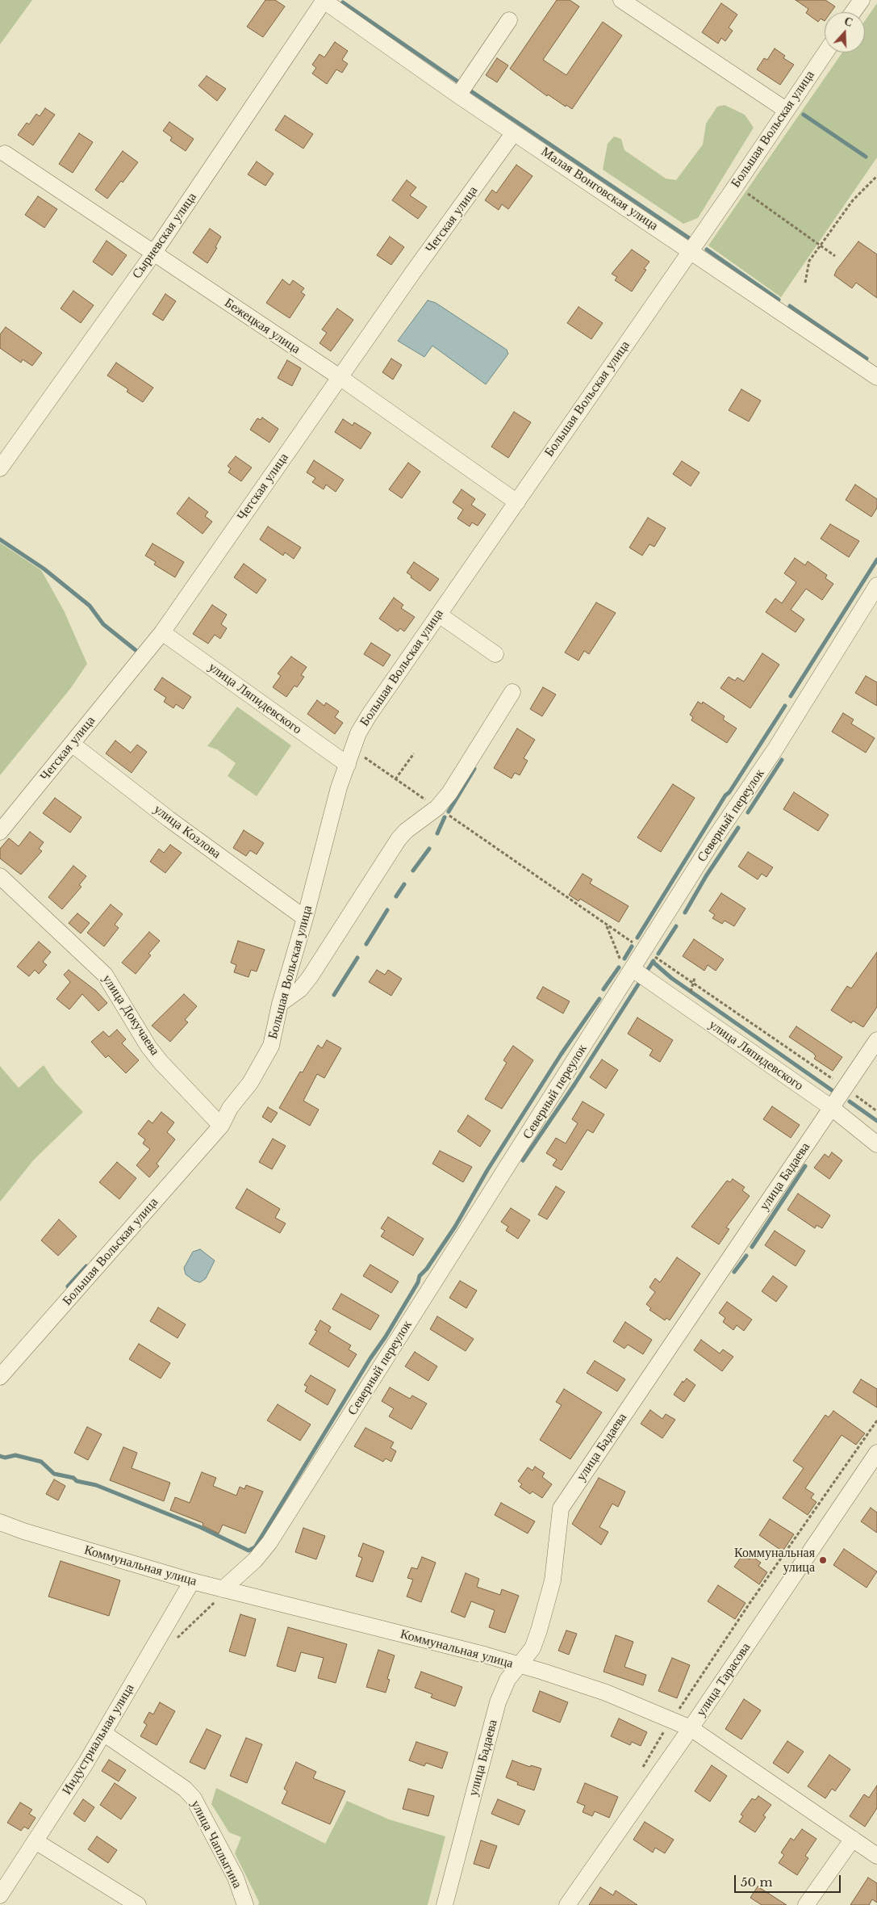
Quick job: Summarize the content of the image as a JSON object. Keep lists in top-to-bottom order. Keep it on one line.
{"streets":{"street":["Большая Вольская улица","Малая Вонговская улица","Чегская улица","Сырневская улица","Бежецкая улица","улица Ляпидевского","Северный переулок","улица Козлова","улица Докучаева","улица Бадаева","Коммунальная улица","улица Тарасова","Индустриальная улица","улица Чаплыгина"]},"crossings":[["Большая Вольская улица","Малая Вонговская улица"],["Большая Вольская улица","Бежецкая улица"],["Большая Вольская улица","улица Ляпидевского"],["Большая Вольская улица","улица Козлова"],["Большая Вольская улица","улица Докучаева"],["Малая Вонговская улица","Чегская улица"],["Малая Вонговская улица","Сырневская улица"],["Чегская улица","Бежецкая улица"],["Чегская улица","улица Ляпидевского"],["Чегская улица","улица Козлова"],["Сырневская улица","Бежецкая улица"],["улица Ляпидевского","Северный переулок"],["улица Ляпидевского","улица Бадаева"],["Северный переулок","Коммунальная улица"],["улица Бадаева","Коммунальная улица"],["Коммунальная улица","улица Тарасова"],["Коммунальная улица","Индустриальная улица"],["Индустриальная улица","улица Чаплыгина"]],"places":["Коммунальная улица"],"scale_bar":"50 m","north":"top"}
